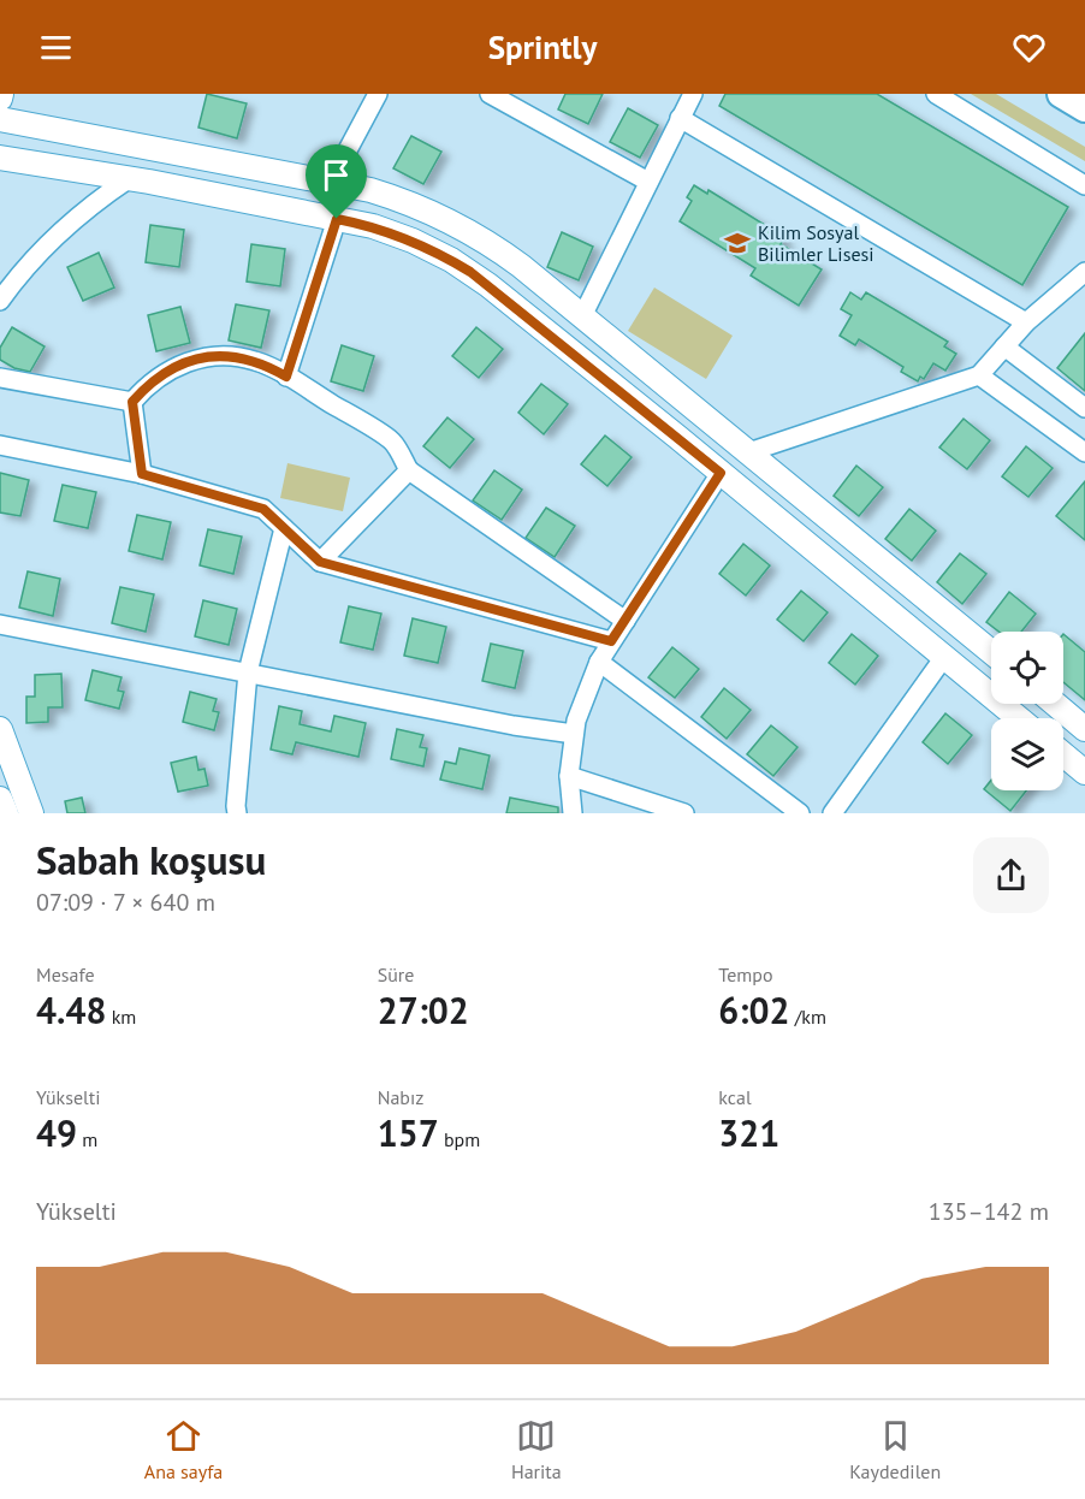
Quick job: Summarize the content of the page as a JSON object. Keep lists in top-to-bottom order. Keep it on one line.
{"places":{"school or university":["Kilim Sosyal Bilimler Lisesi"]},"page":{"header":"Sprintly","heading":["Sabah koşusu","07:09 · 7 × 640 m"],"stats":[["Mesafe","4.48 km"],["Süre","27:02"],["Tempo","6:02 /km"],["Yükselti","49 m"],["Nabız","157 bpm"],["kcal","321"]],"chart":["Yükselti","135–142 m"],"tabs":["Ana sayfa","Harita","Kaydedilen"]}}
